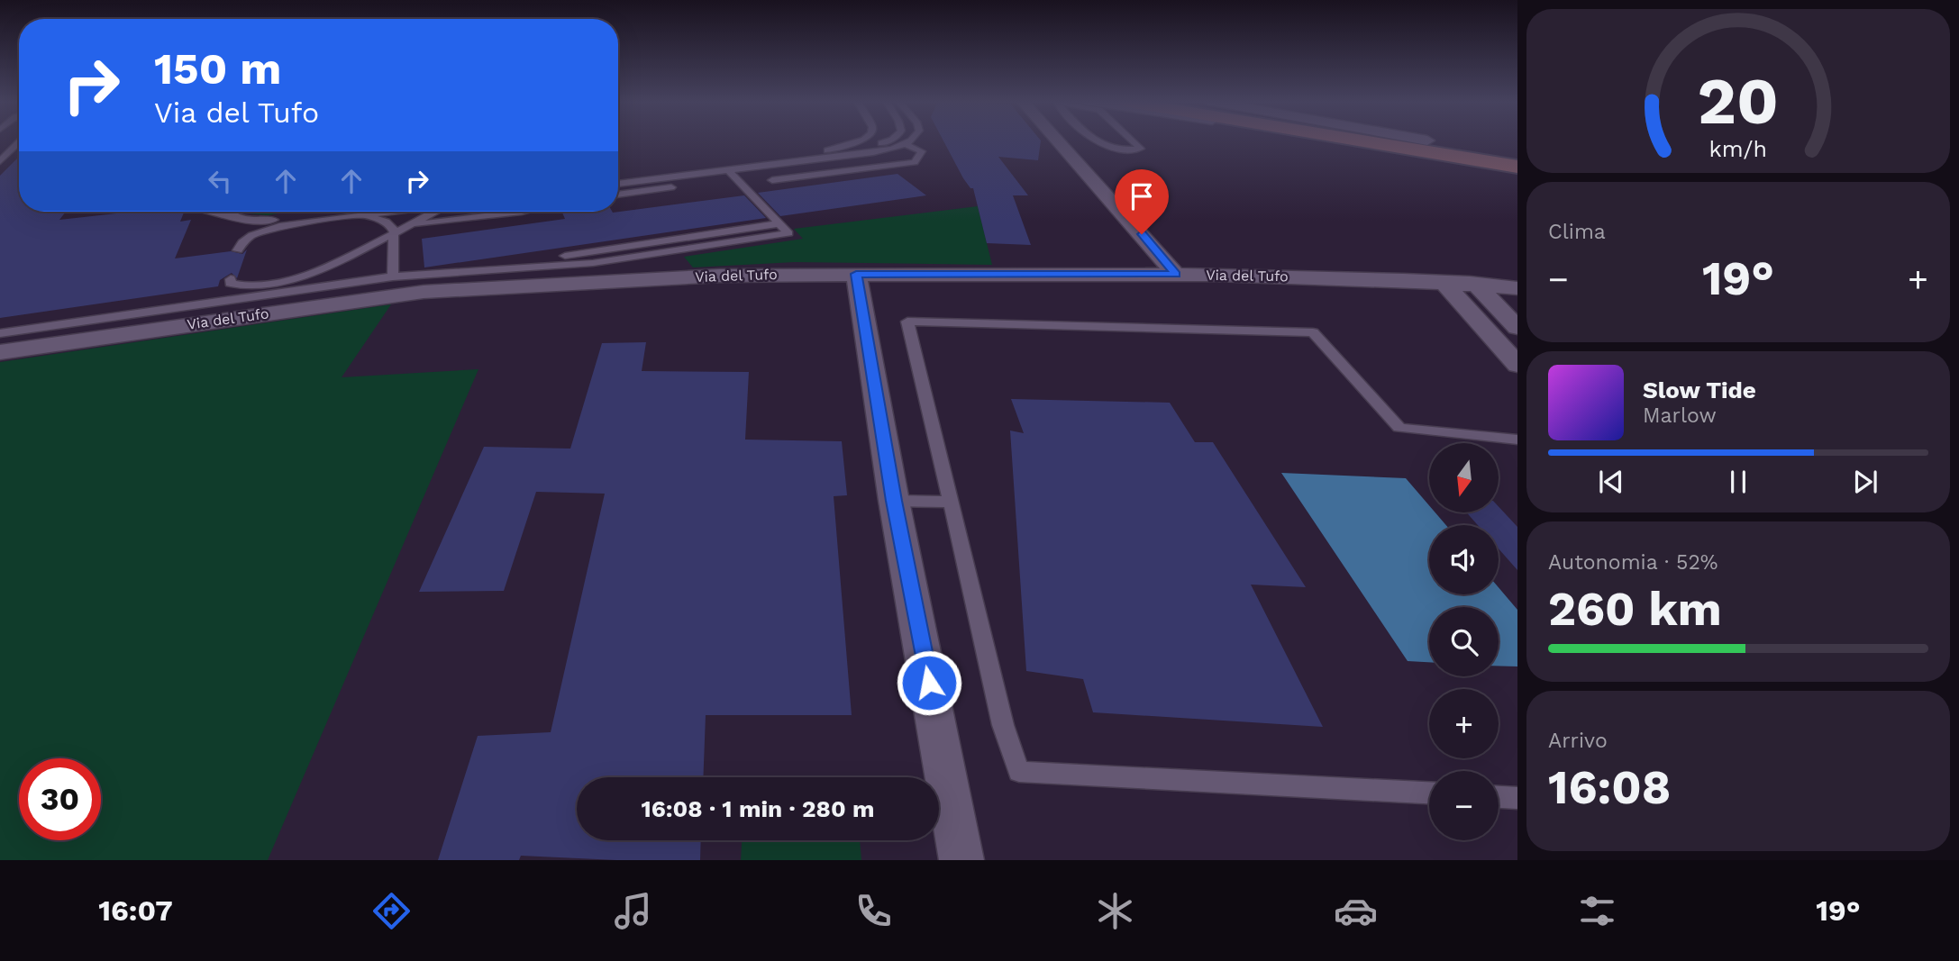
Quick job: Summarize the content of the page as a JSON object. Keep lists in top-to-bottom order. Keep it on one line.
{"streets":{"street":["Via del Tufo"]},"north":"bottom","page":{"turn":["150 m","Via del Tufo"],"tile":["Clima",["Autonomia · 52%","260 km"],["Arrivo","16:08"]],"heat":["−","19°","+"],"song":["Slow Tide","Marlow"],"map_buttons":["+","−"],"limit":"30","trip":"16:08 · 1 min · 280 m","tabs":["16:07","19°"],"gauge":["20","km/h"]}}
